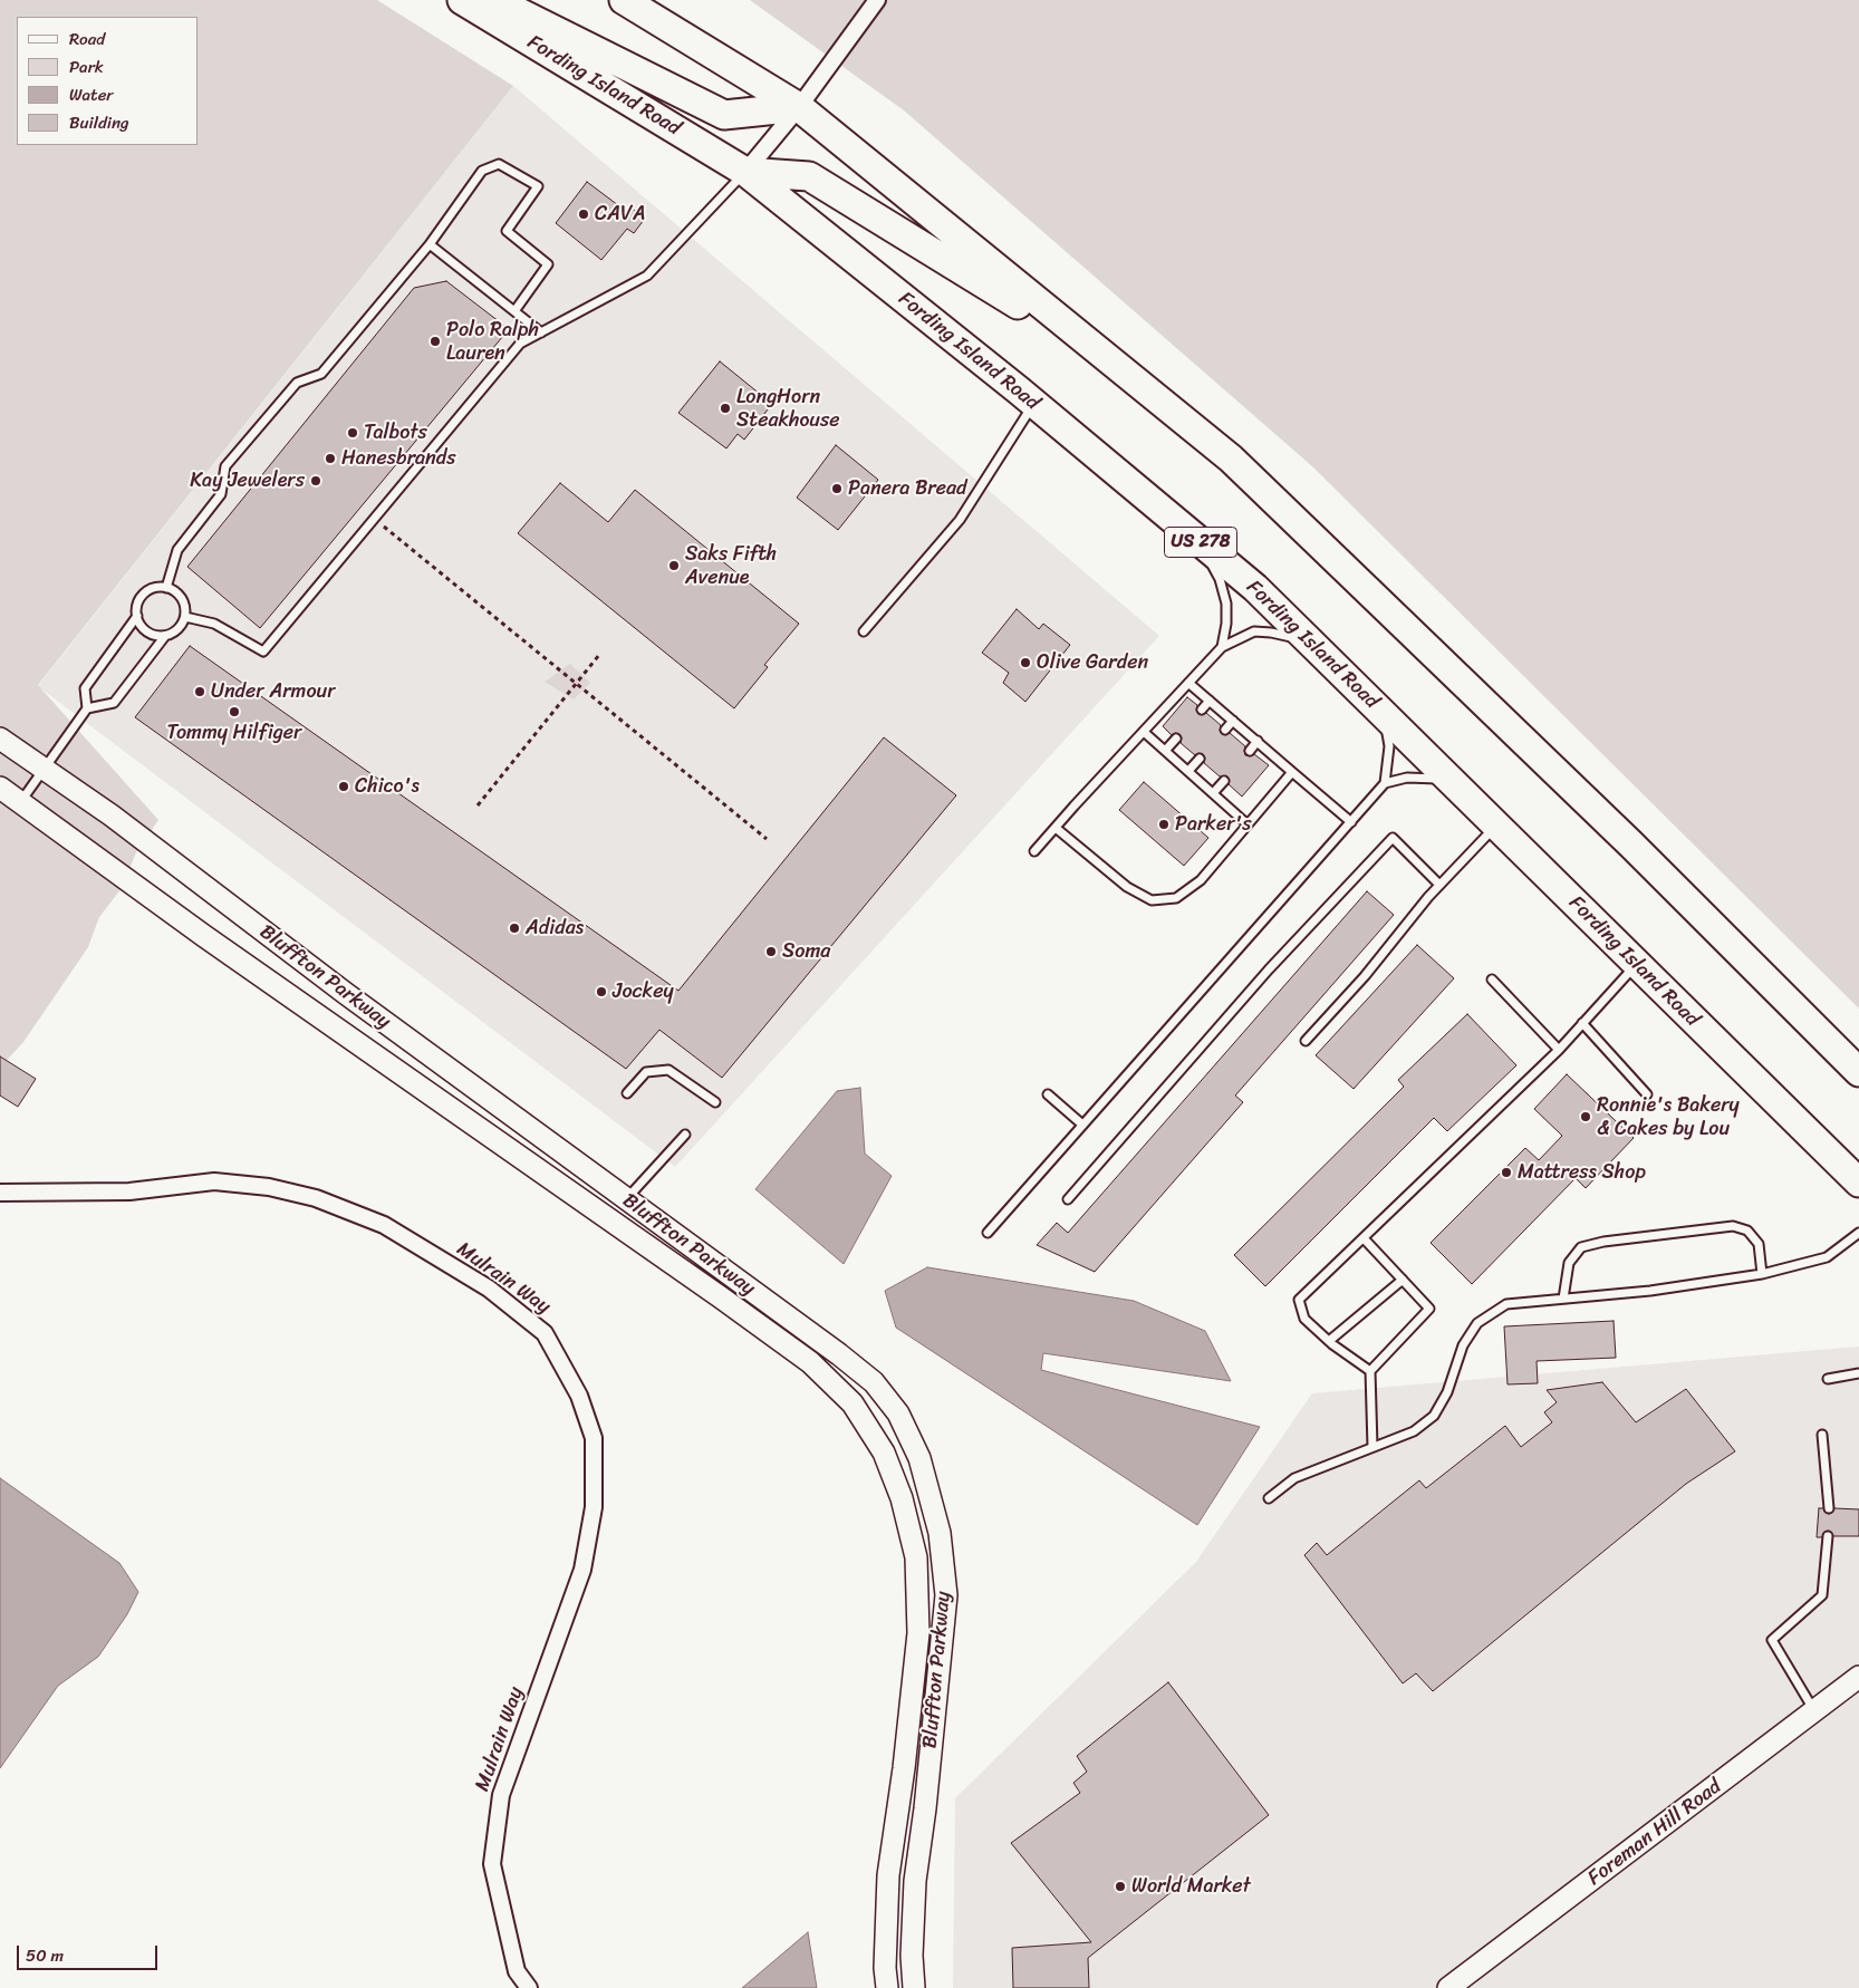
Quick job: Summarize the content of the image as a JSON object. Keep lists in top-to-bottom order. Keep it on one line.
{"streets":{"highway":["Fording Island Road","US 278"],"main road":["Bluffton Parkway","Foreman Hill Road"],"street":["Mulrain Way"]},"places":["CAVA","Polo Ralph Lauren","LongHorn Steakhouse","Talbots","Hanesbrands","Kay Jewelers","Panera Bread","Saks Fifth Avenue","Olive Garden","Under Armour","Tommy Hilfiger","Chico's","Parker's","Adidas","Soma","Jockey","Ronnie's Bakery & Cakes by Lou","Mattress Shop","World Market"],"legend":["Road","Park","Water","Building"],"scale_bar":"50 m"}
